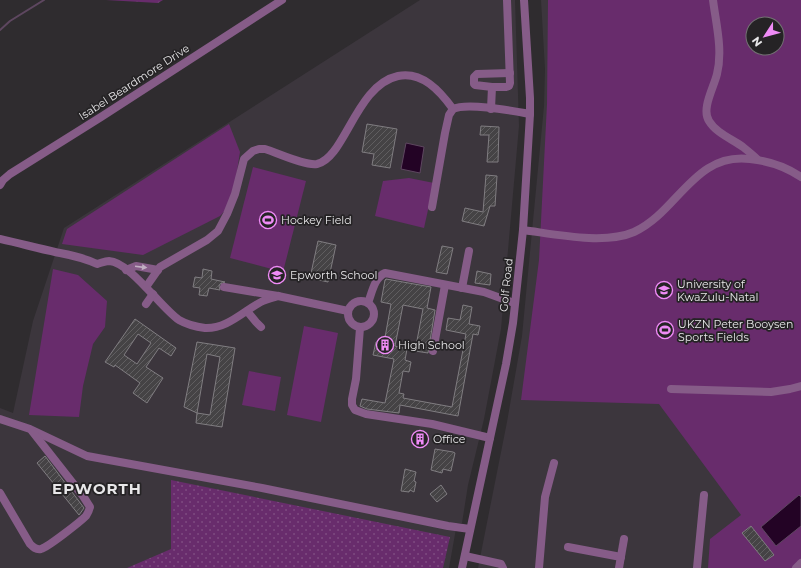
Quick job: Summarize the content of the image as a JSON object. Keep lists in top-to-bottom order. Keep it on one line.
{"streets":{"street":["Isabel Beardmore Drive","Golf Road"]},"districts":["EPWORTH"],"places":{"sports":["Hockey Field","UKZN Peter Booysen Sports Fields"],"school or university":["Epworth School","University of KwaZulu-Natal"],"building":["High School","Office"]},"north":"bottom left"}
